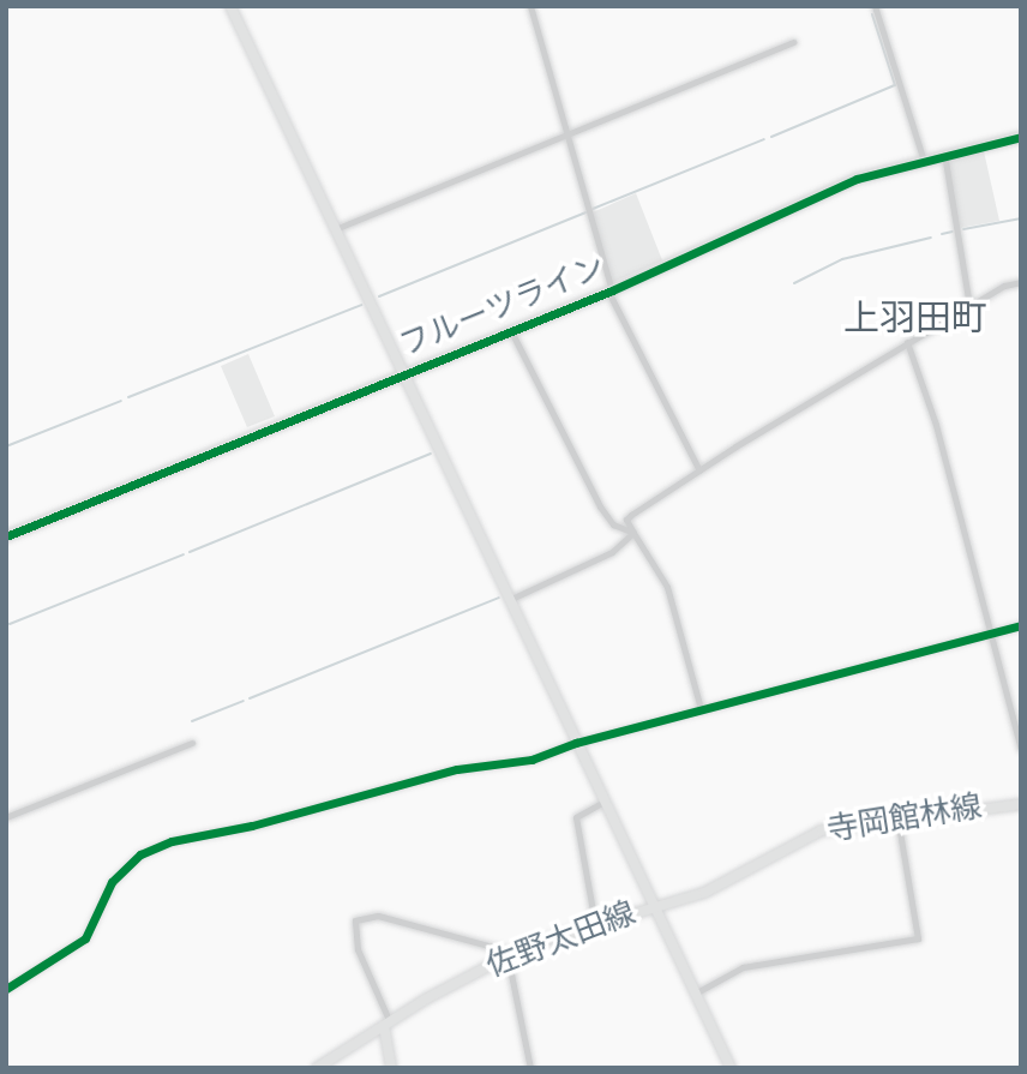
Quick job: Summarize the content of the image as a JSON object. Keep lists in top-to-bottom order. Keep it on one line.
{"streets":{"street":["フルーツライン","寺岡館林線","佐野太田線"]},"crossings":[["寺岡館林線","佐野太田線"]],"districts":["上羽田町"]}
